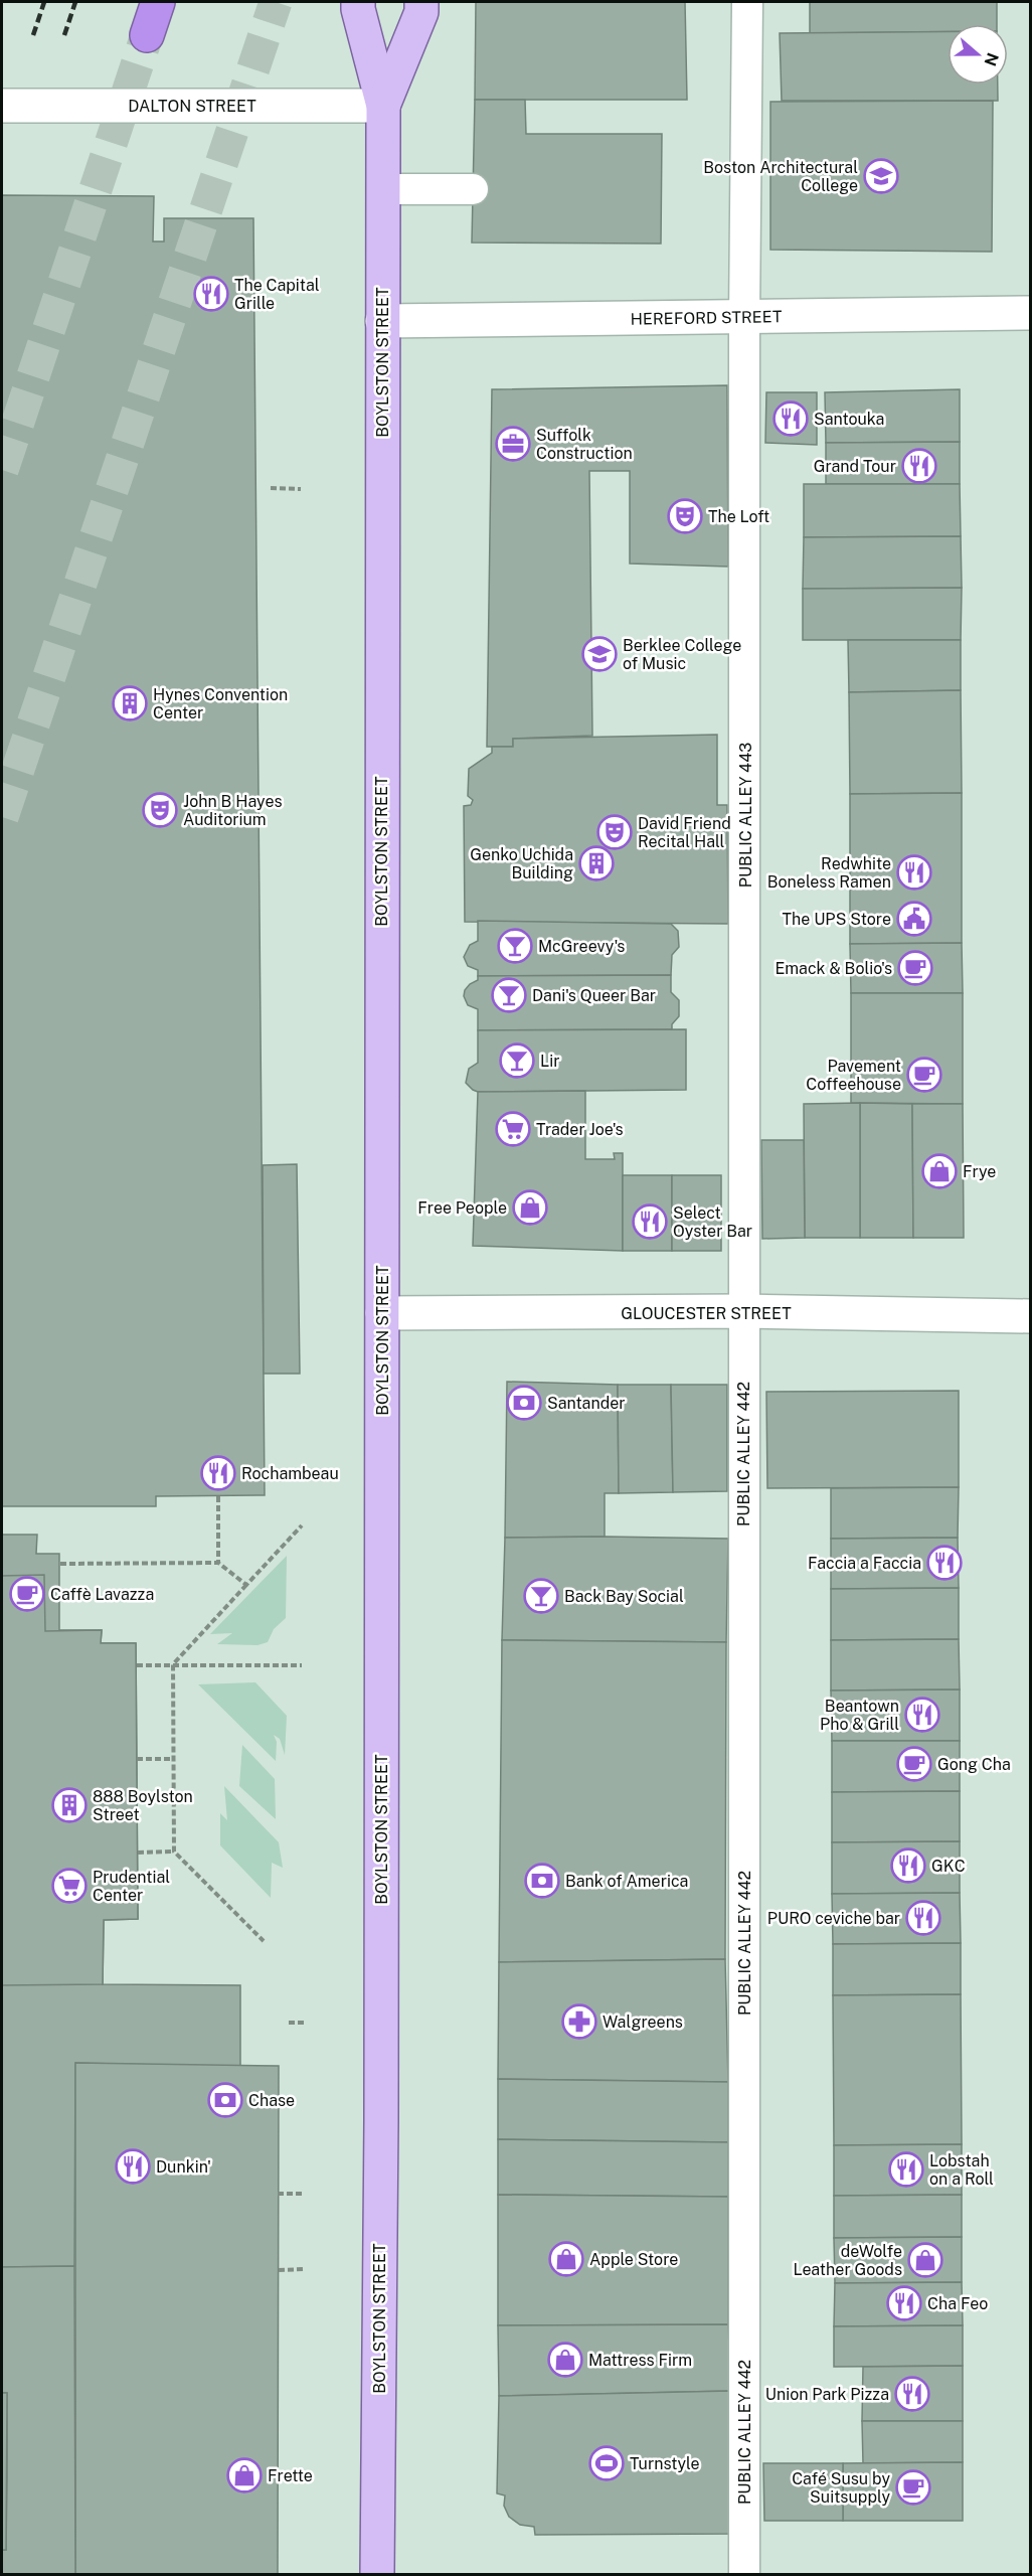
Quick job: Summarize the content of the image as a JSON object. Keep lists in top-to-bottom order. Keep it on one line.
{"streets":{"main road":["DALTON STREET","HEREFORD STREET","BOYLSTON STREET","GLOUCESTER STREET"],"lane":["PUBLIC ALLEY 443","PUBLIC ALLEY 442"]},"crossings":[["DALTON STREET","BOYLSTON STREET"],["HEREFORD STREET","BOYLSTON STREET"],["HEREFORD STREET","PUBLIC ALLEY 443"],["BOYLSTON STREET","GLOUCESTER STREET"],["PUBLIC ALLEY 443","GLOUCESTER STREET"],["PUBLIC ALLEY 443","PUBLIC ALLEY 442"],["GLOUCESTER STREET","PUBLIC ALLEY 442"]],"places":{"school or university":["Boston Architectural College","Berklee College of Music"],"restaurant":["The Capital Grille","Santouka","Grand Tour","Redwhite Boneless Ramen","Select Oyster Bar","Rochambeau","Faccia a Faccia","Beantown Pho & Grill","GKC","PURO ceviche bar","Dunkin'","Lobstah on a Roll","Cha Feo","Union Park Pizza"],"office":["Suffolk Construction"],"theatre":["The Loft","John B Hayes Auditorium","David Friend Recital Hall"],"building":["Hynes Convention Center","Genko Uchida Building","888 Boylston Street"],"public building":["The UPS Store"],"bar":["McGreevy's","Dani's Queer Bar","Lir","Back Bay Social"],"cafe":["Emack & Bolio's","Pavement Coffeehouse","Caffè Lavazza","Gong Cha","Café Susu by Suitsupply"],"supermarket":["Trader Joe's","Prudential Center"],"shop":["Frye","Free People","Apple Store","deWolfe Leather Goods","Mattress Firm","Frette"],"bank":["Santander","Bank of America","Chase"],"pharmacy":["Walgreens"],"sports":["Turnstyle"]},"north":"right"}
